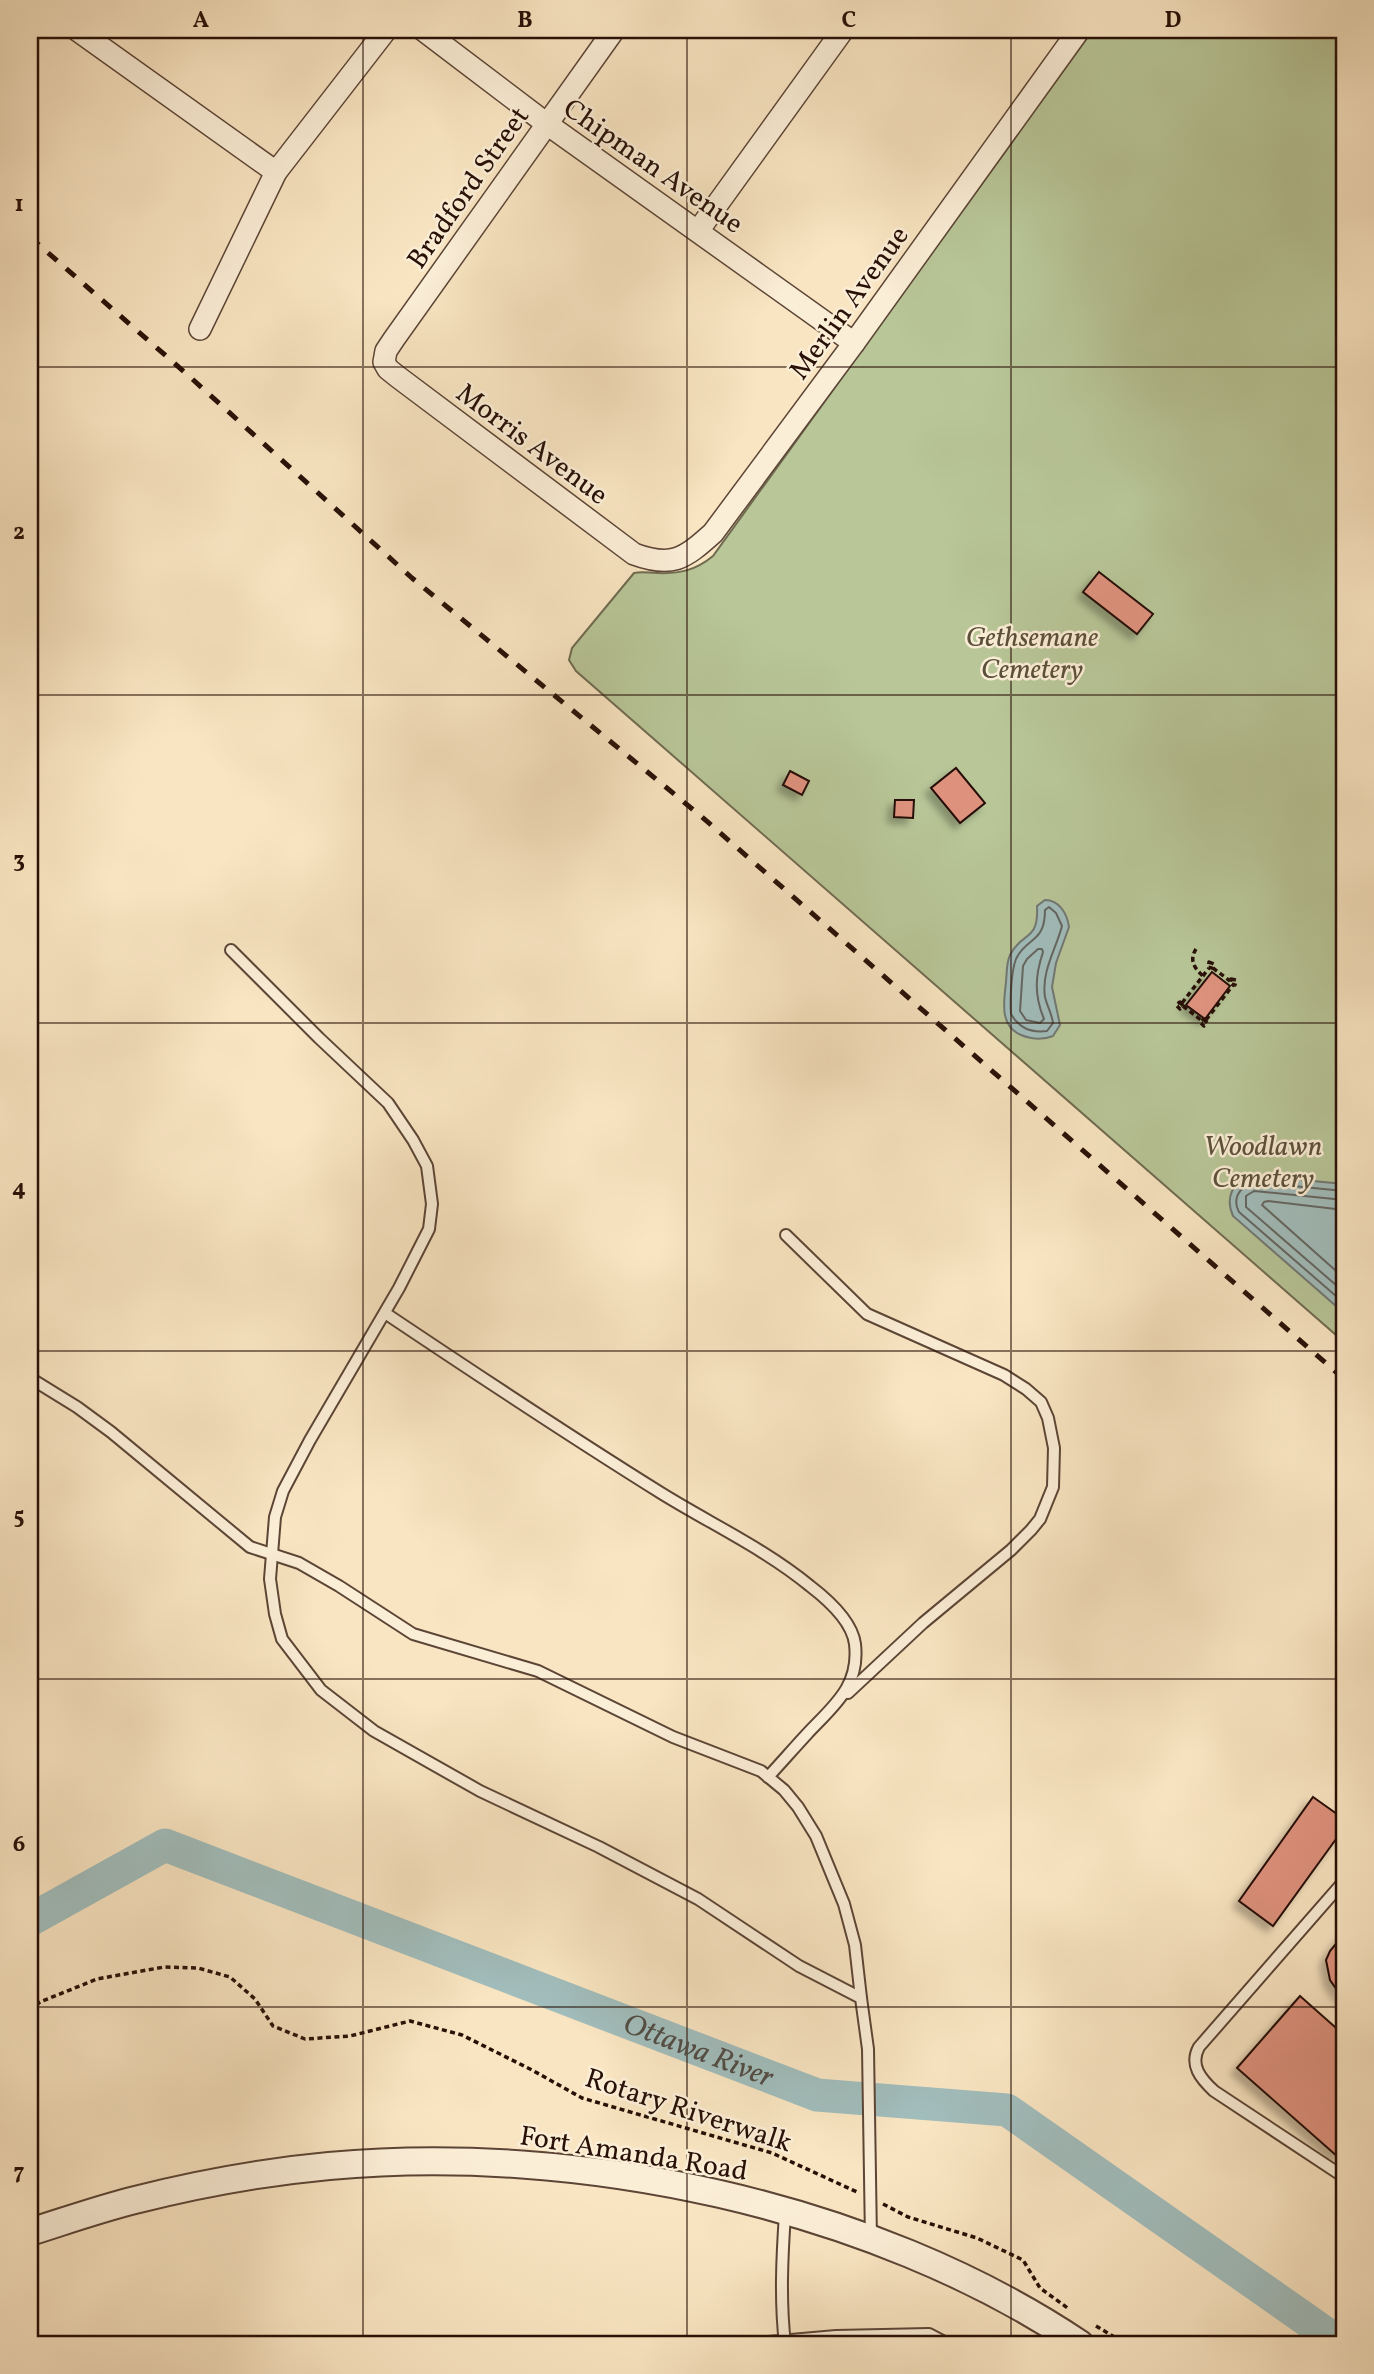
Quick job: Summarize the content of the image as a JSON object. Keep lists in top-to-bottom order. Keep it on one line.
{"streets":{"street":["Chipman Avenue","Bradford Street","Merlin Avenue","Morris Avenue","Fort Amanda Road"],"path":["Rotary Riverwalk"]},"crossings":[["Chipman Avenue","Bradford Street"],["Chipman Avenue","Merlin Avenue"],["Bradford Street","Morris Avenue"],["Merlin Avenue","Morris Avenue"]],"water":["Ottawa River"],"parks":["Gethsemane Cemetery","Woodlawn Cemetery"],"grid":{"columns":["A","B","C","D"],"rows":["1","2","3","4","5","6","7"]}}
